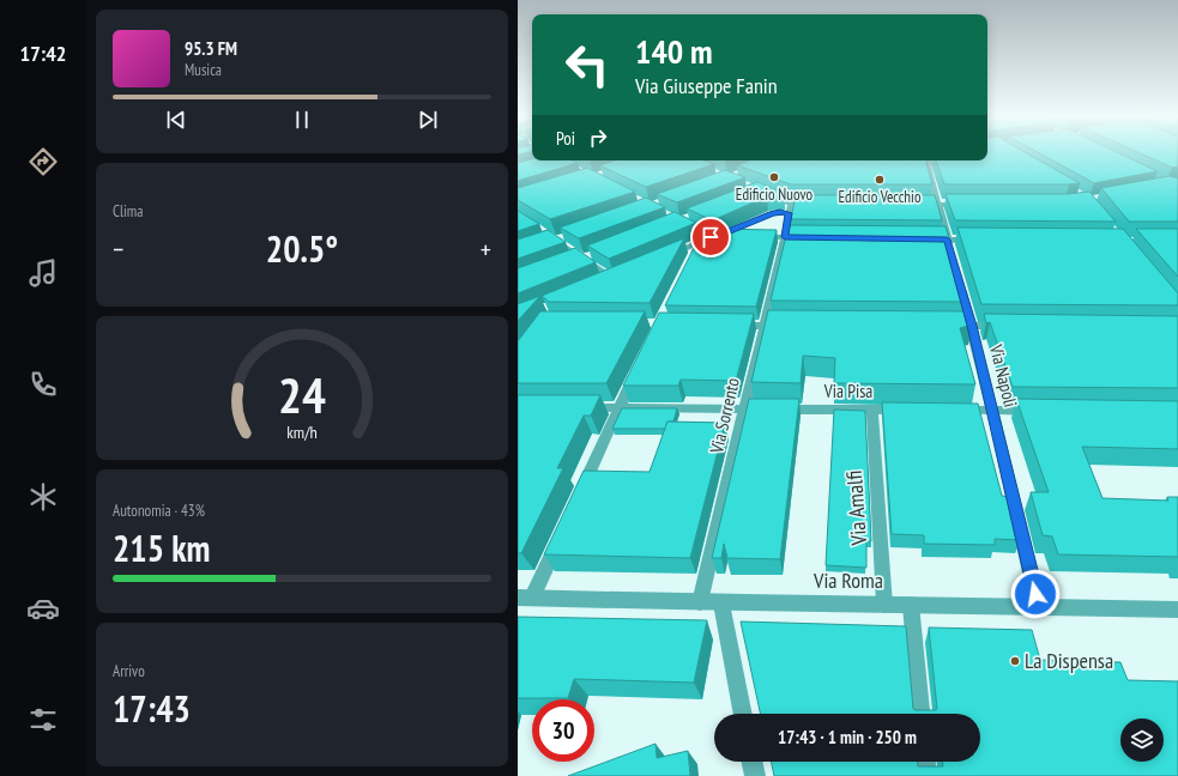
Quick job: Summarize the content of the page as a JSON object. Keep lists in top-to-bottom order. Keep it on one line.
{"streets":{"street":["Via Napoli","Via Pisa","Via Sorrento","Via Amalfi","Via Roma"]},"crossings":[["Via Napoli","Via Roma"],["Via Pisa","Via Sorrento"],["Via Pisa","Via Amalfi"],["Via Sorrento","Via Roma"],["Via Amalfi","Via Roma"]],"places":["Edificio Nuovo","Edificio Vecchio","La Dispensa"],"page":{"tabs":"17:42","turn":["140 m","Via Giuseppe Fanin"],"song":["95.3 FM","Musica"],"then":"Poi","tile":["Clima",["Autonomia · 43%","215 km"],["Arrivo","17:43"]],"heat":["−","20.5°","+"],"limit":"30","trip":"17:43 · 1 min · 250 m","gauge":["24","km/h"]}}
